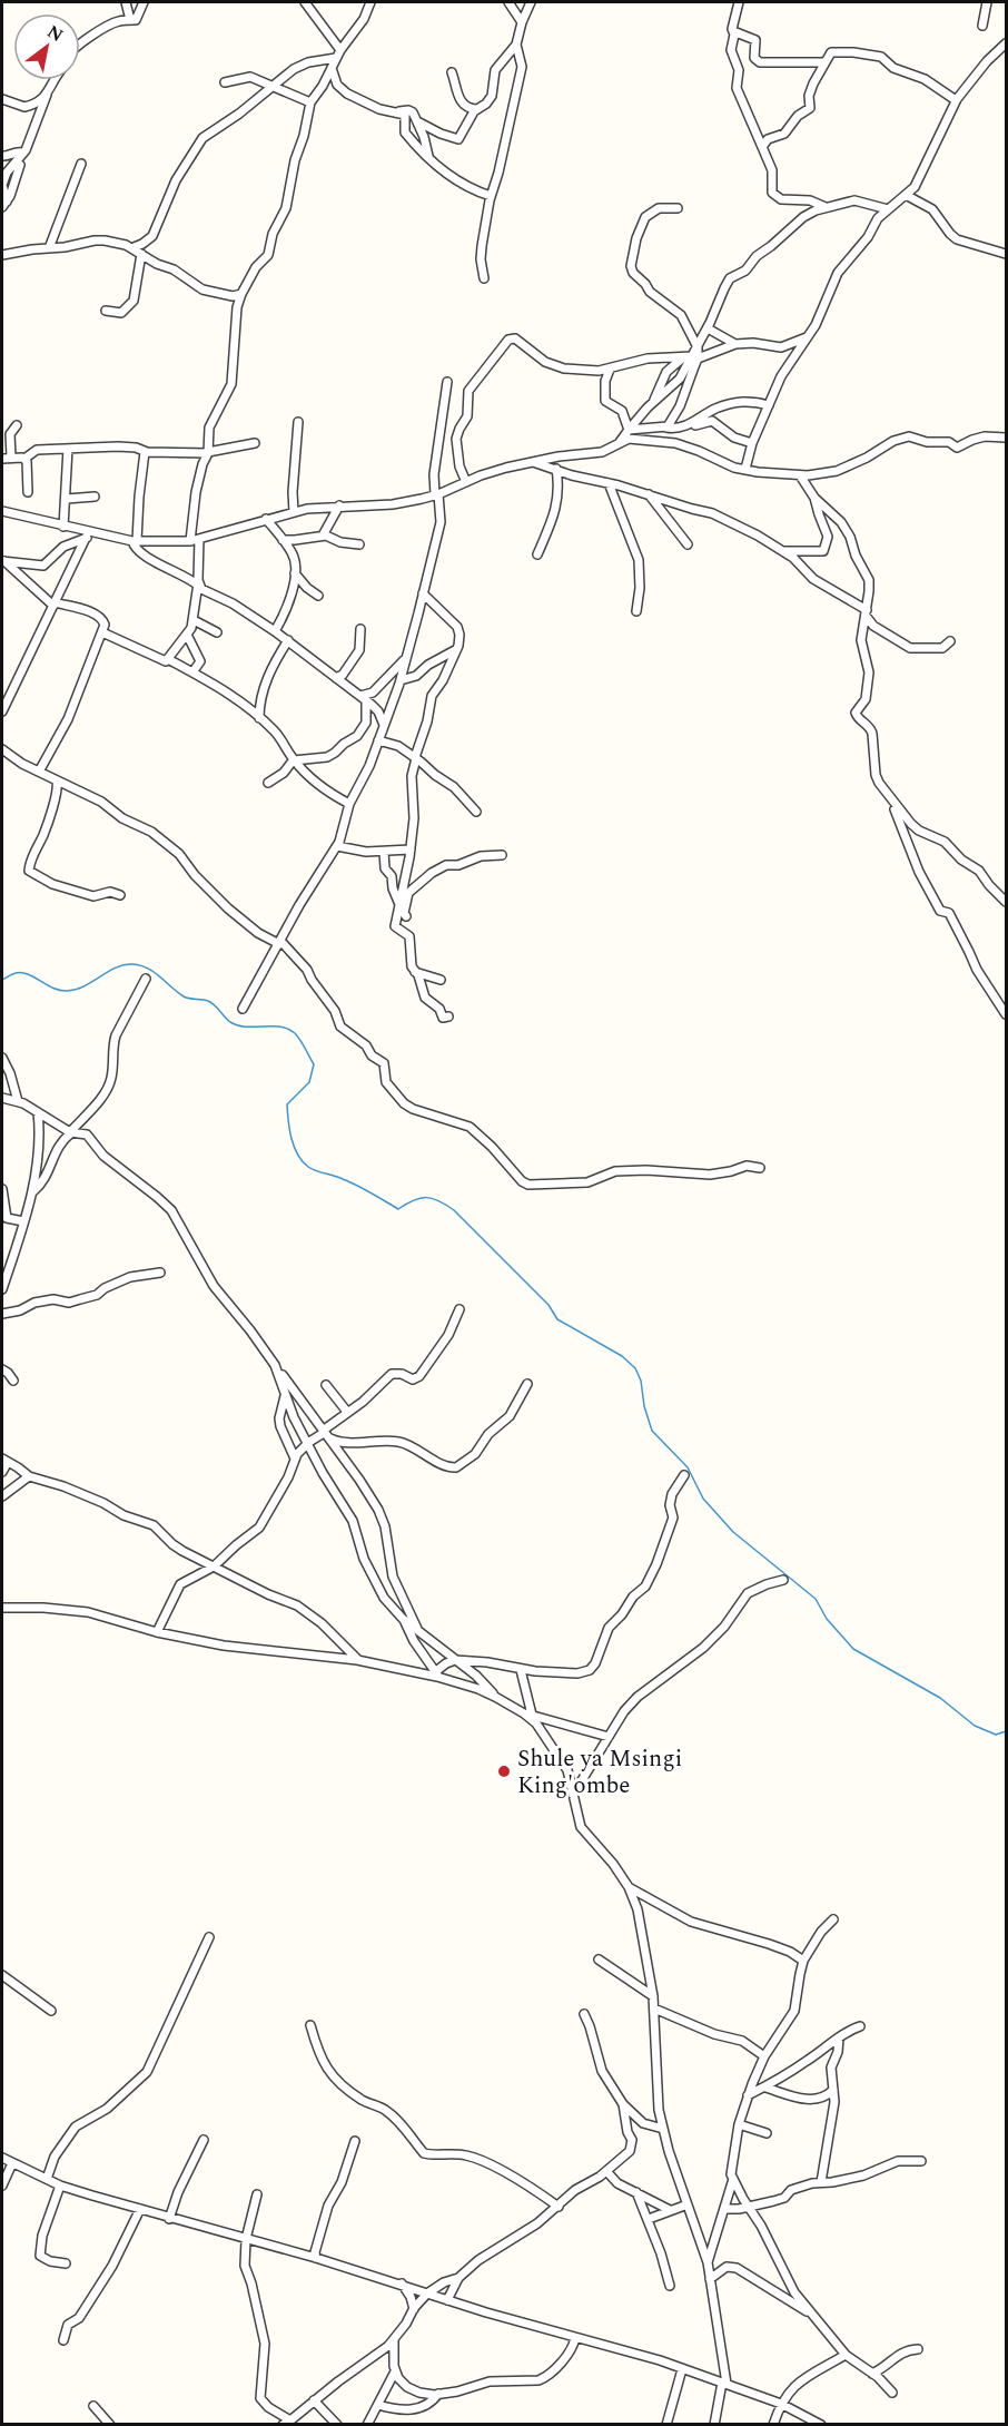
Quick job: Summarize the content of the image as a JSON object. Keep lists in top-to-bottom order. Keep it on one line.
{"places":["Shule ya Msingi King'ombe"],"north":"top right"}
